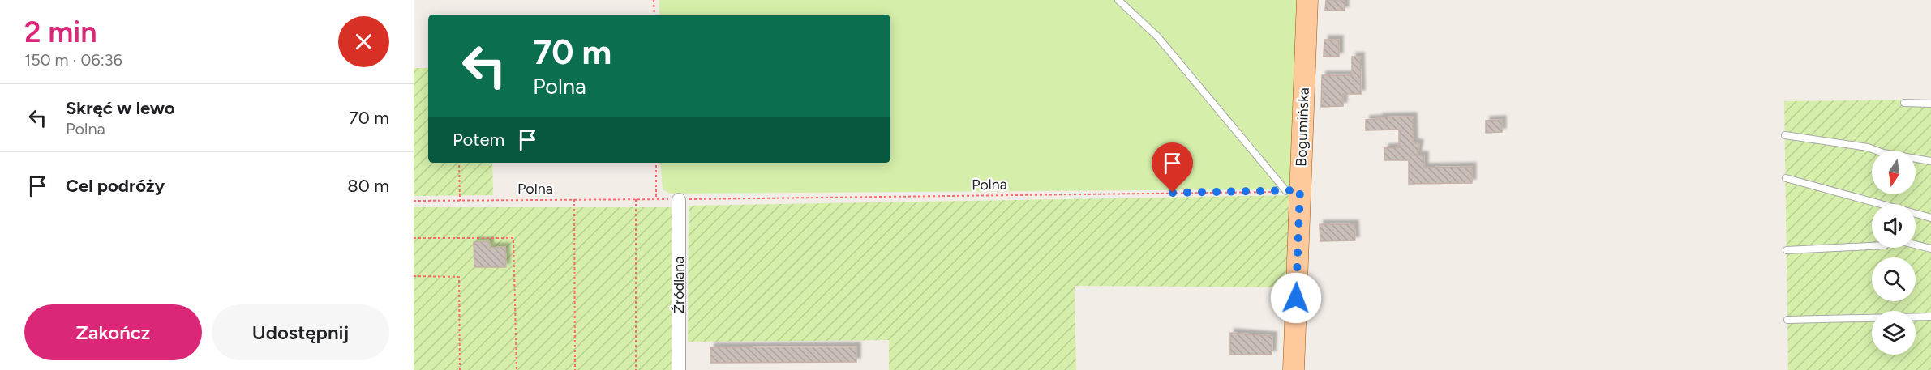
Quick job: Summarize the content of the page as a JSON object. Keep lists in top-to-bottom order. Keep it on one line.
{"streets":{"main road":["Bogumińska"],"street":["Źródlana"],"path":["Polna"]},"crossings":[["Polna","Źródlana"]],"north":"bottom","page":{"heading":["2 min","150 m · 06:36"],"turn":["70 m","Polna"],"list":[{"name":"Skręć w lewo","note":"Polna","value":"70 m"},{"name":"Cel podróży","value":"80 m"}],"then":"Potem","buttons":["Zakończ","Udostępnij"]}}
